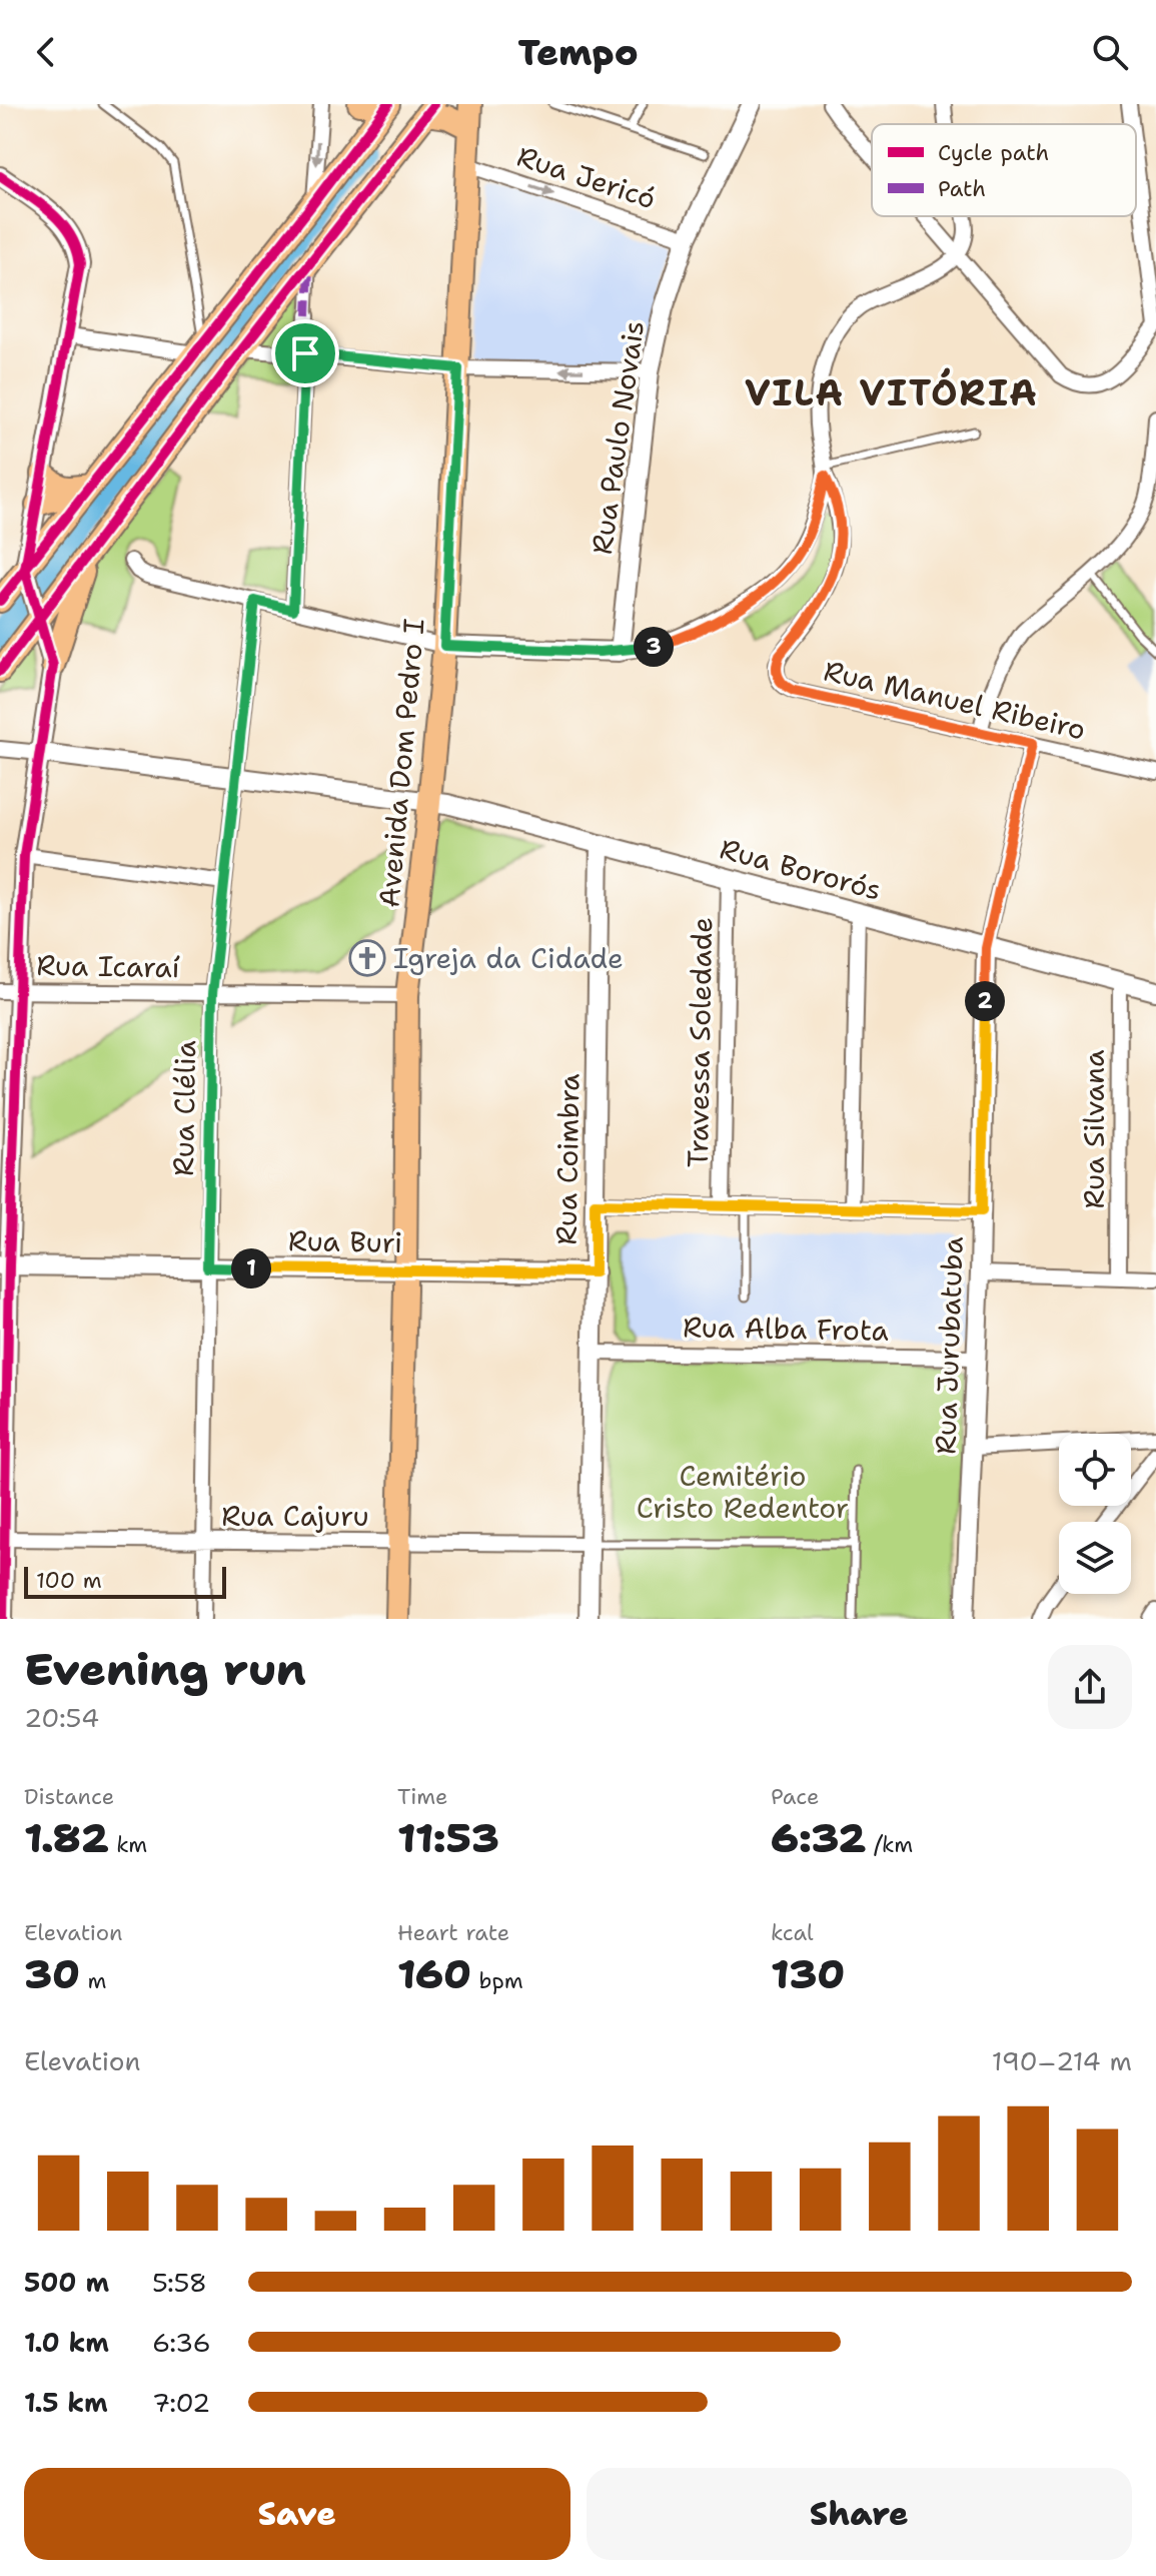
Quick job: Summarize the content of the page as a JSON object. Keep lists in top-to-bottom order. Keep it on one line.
{"streets":{"main road":["Avenida Dom Pedro I"],"street":["Rua Jericó","Rua Paulo Novais","Rua Manuel Ribeiro","Rua Bororós","Rua Icaraí","Travessa Soledade","Rua Clélia","Rua Silvana","Rua Coimbra","Rua Buri","Rua Alba Frota","Rua Jurubatuba","Rua Cajuru"]},"crossings":[["Rua Jericó","Rua Paulo Novais"],["Rua Jericó","Avenida Dom Pedro I"],["Rua Manuel Ribeiro","Rua Jurubatuba"],["Avenida Dom Pedro I","Rua Bororós"],["Avenida Dom Pedro I","Rua Icaraí"],["Avenida Dom Pedro I","Rua Buri"],["Avenida Dom Pedro I","Rua Cajuru"],["Rua Bororós","Travessa Soledade"],["Rua Bororós","Rua Clélia"],["Rua Bororós","Rua Silvana"],["Rua Bororós","Rua Coimbra"],["Rua Bororós","Rua Jurubatuba"],["Rua Icaraí","Rua Clélia"],["Rua Clélia","Rua Buri"],["Rua Clélia","Rua Cajuru"],["Rua Coimbra","Rua Buri"],["Rua Coimbra","Rua Alba Frota"],["Rua Coimbra","Rua Cajuru"],["Rua Alba Frota","Rua Jurubatuba"]],"one_way":["Rua Jericó"],"districts":["VILA VITÓRIA"],"parks":["Cemitério Cristo Redentor"],"places":{"church":["Igreja da Cidade"]},"legend":["Cycle path","Path"],"scale_bar":"100 m","page":{"header":"Tempo","pins":["3","2","1"],"scale":"100 m","heading":["Evening run","20:54"],"stats":[["Distance","1.82 km"],["Time","11:53"],["Pace","6:32 /km"],["Elevation","30 m"],["Heart rate","160 bpm"],["kcal","130"]],"chart":["Elevation","190–214 m"],"list":[{"name":"500 m","note":"5:58"},{"name":"1.0 km","note":"6:36"},{"name":"1.5 km","note":"7:02"}],"buttons":["Save","Share"]}}
